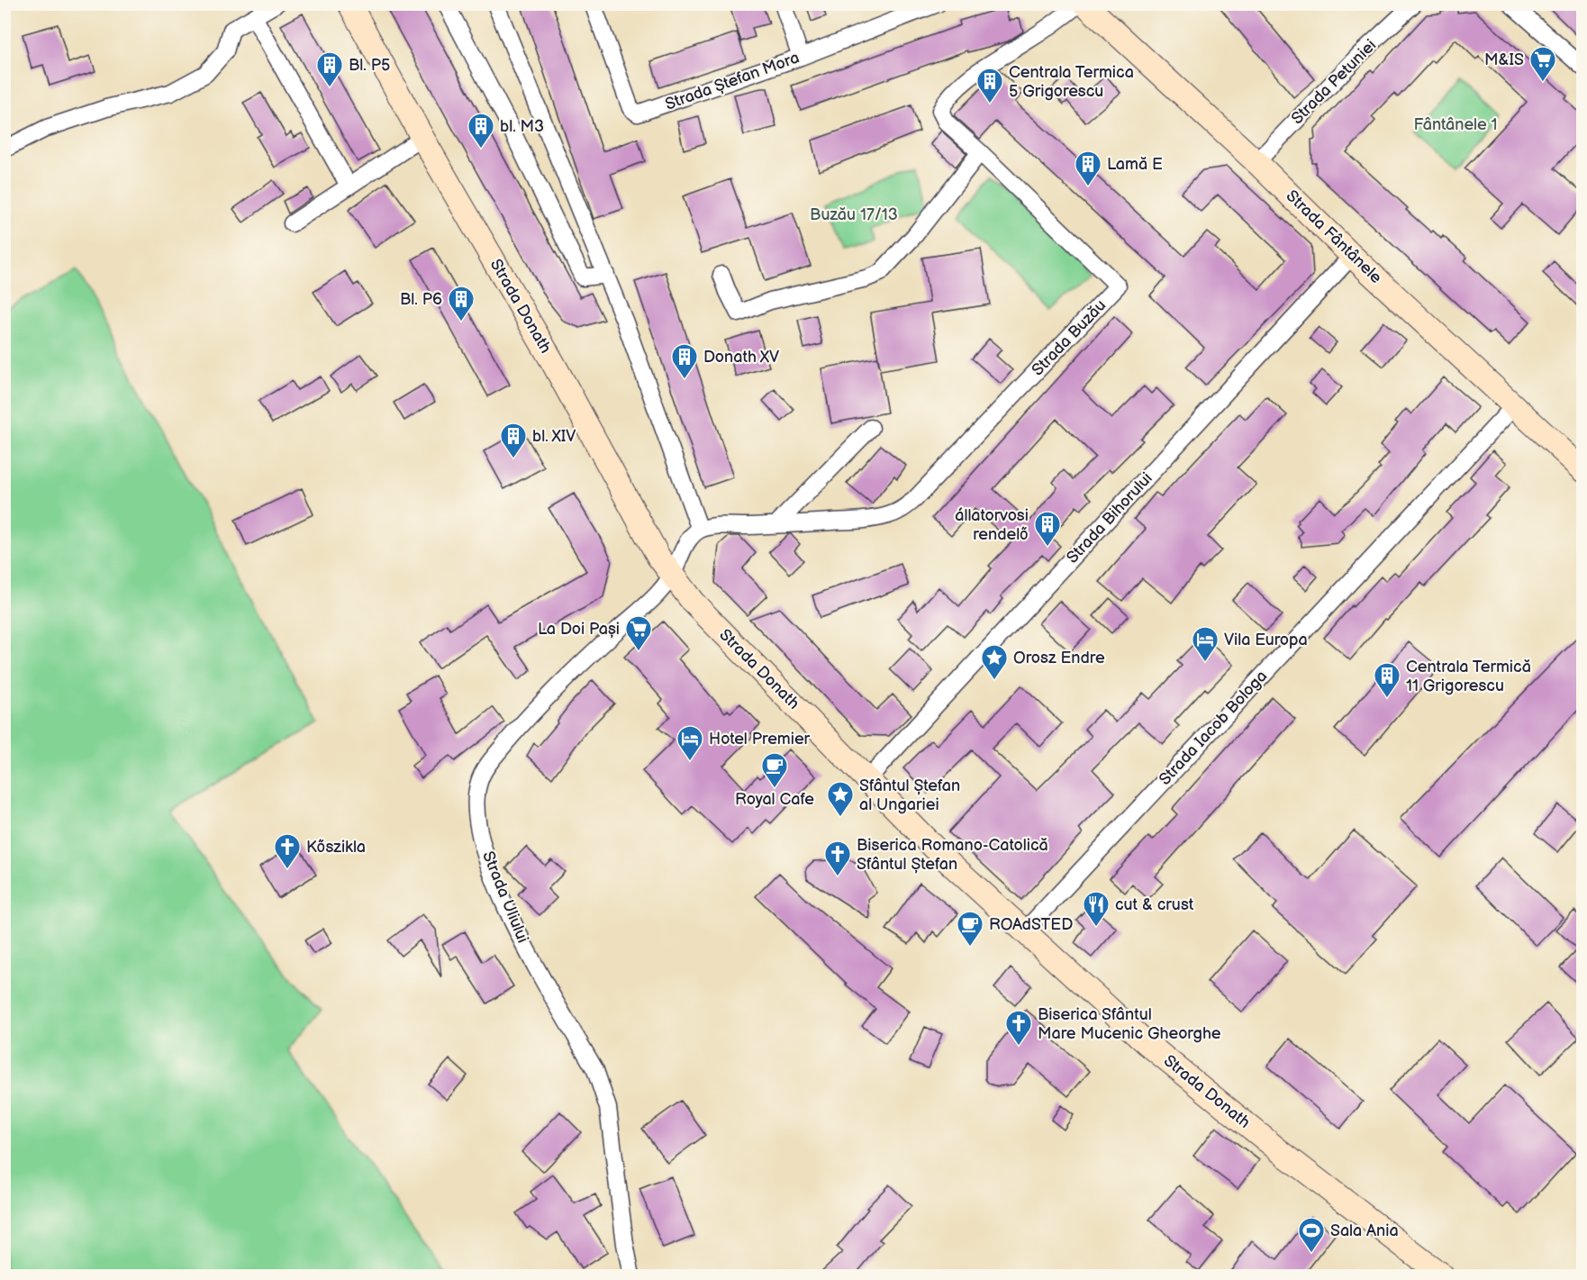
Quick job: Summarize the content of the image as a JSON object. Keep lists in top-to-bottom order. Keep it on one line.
{"streets":{"main road":["Strada Fântânele","Strada Donath"],"street":["Strada Ștefan Mora","Strada Petuniei","Strada Buzău","Strada Bihorului","Strada Iacob Bologa","Strada Uliului"]},"crossings":[["Strada Petuniei","Strada Fântânele"],["Strada Fântânele","Strada Bihorului"],["Strada Fântânele","Strada Iacob Bologa"],["Strada Donath","Strada Bihorului"],["Strada Donath","Strada Iacob Bologa"],["Strada Donath","Strada Uliului"]],"parks":["Fântânele 1","Buzău 17/13"],"places":{"supermarket":["M&IS","La Doi Pași"],"building":["Bl. P5","Centrala Termica 5 Grigorescu","bl. M3","Lamă E","Bl. P6","Donath XV","bl. XIV","állatorvosi rendelő","Centrala Termică 11 Grigorescu"],"hotel":["Vila Europa","Hotel Premier"],"place":["Orosz Endre","Sfântul Ștefan al Ungariei"],"cafe":["Royal Cafe","ROAdSTED"],"church":["Kőszikla","Biserica Romano-Catolică Sfântul Ștefan","Biserica Sfântul Mare Mucenic Gheorghe"],"restaurant":["cut & crust"],"sports":["Sala Ania"]}}
